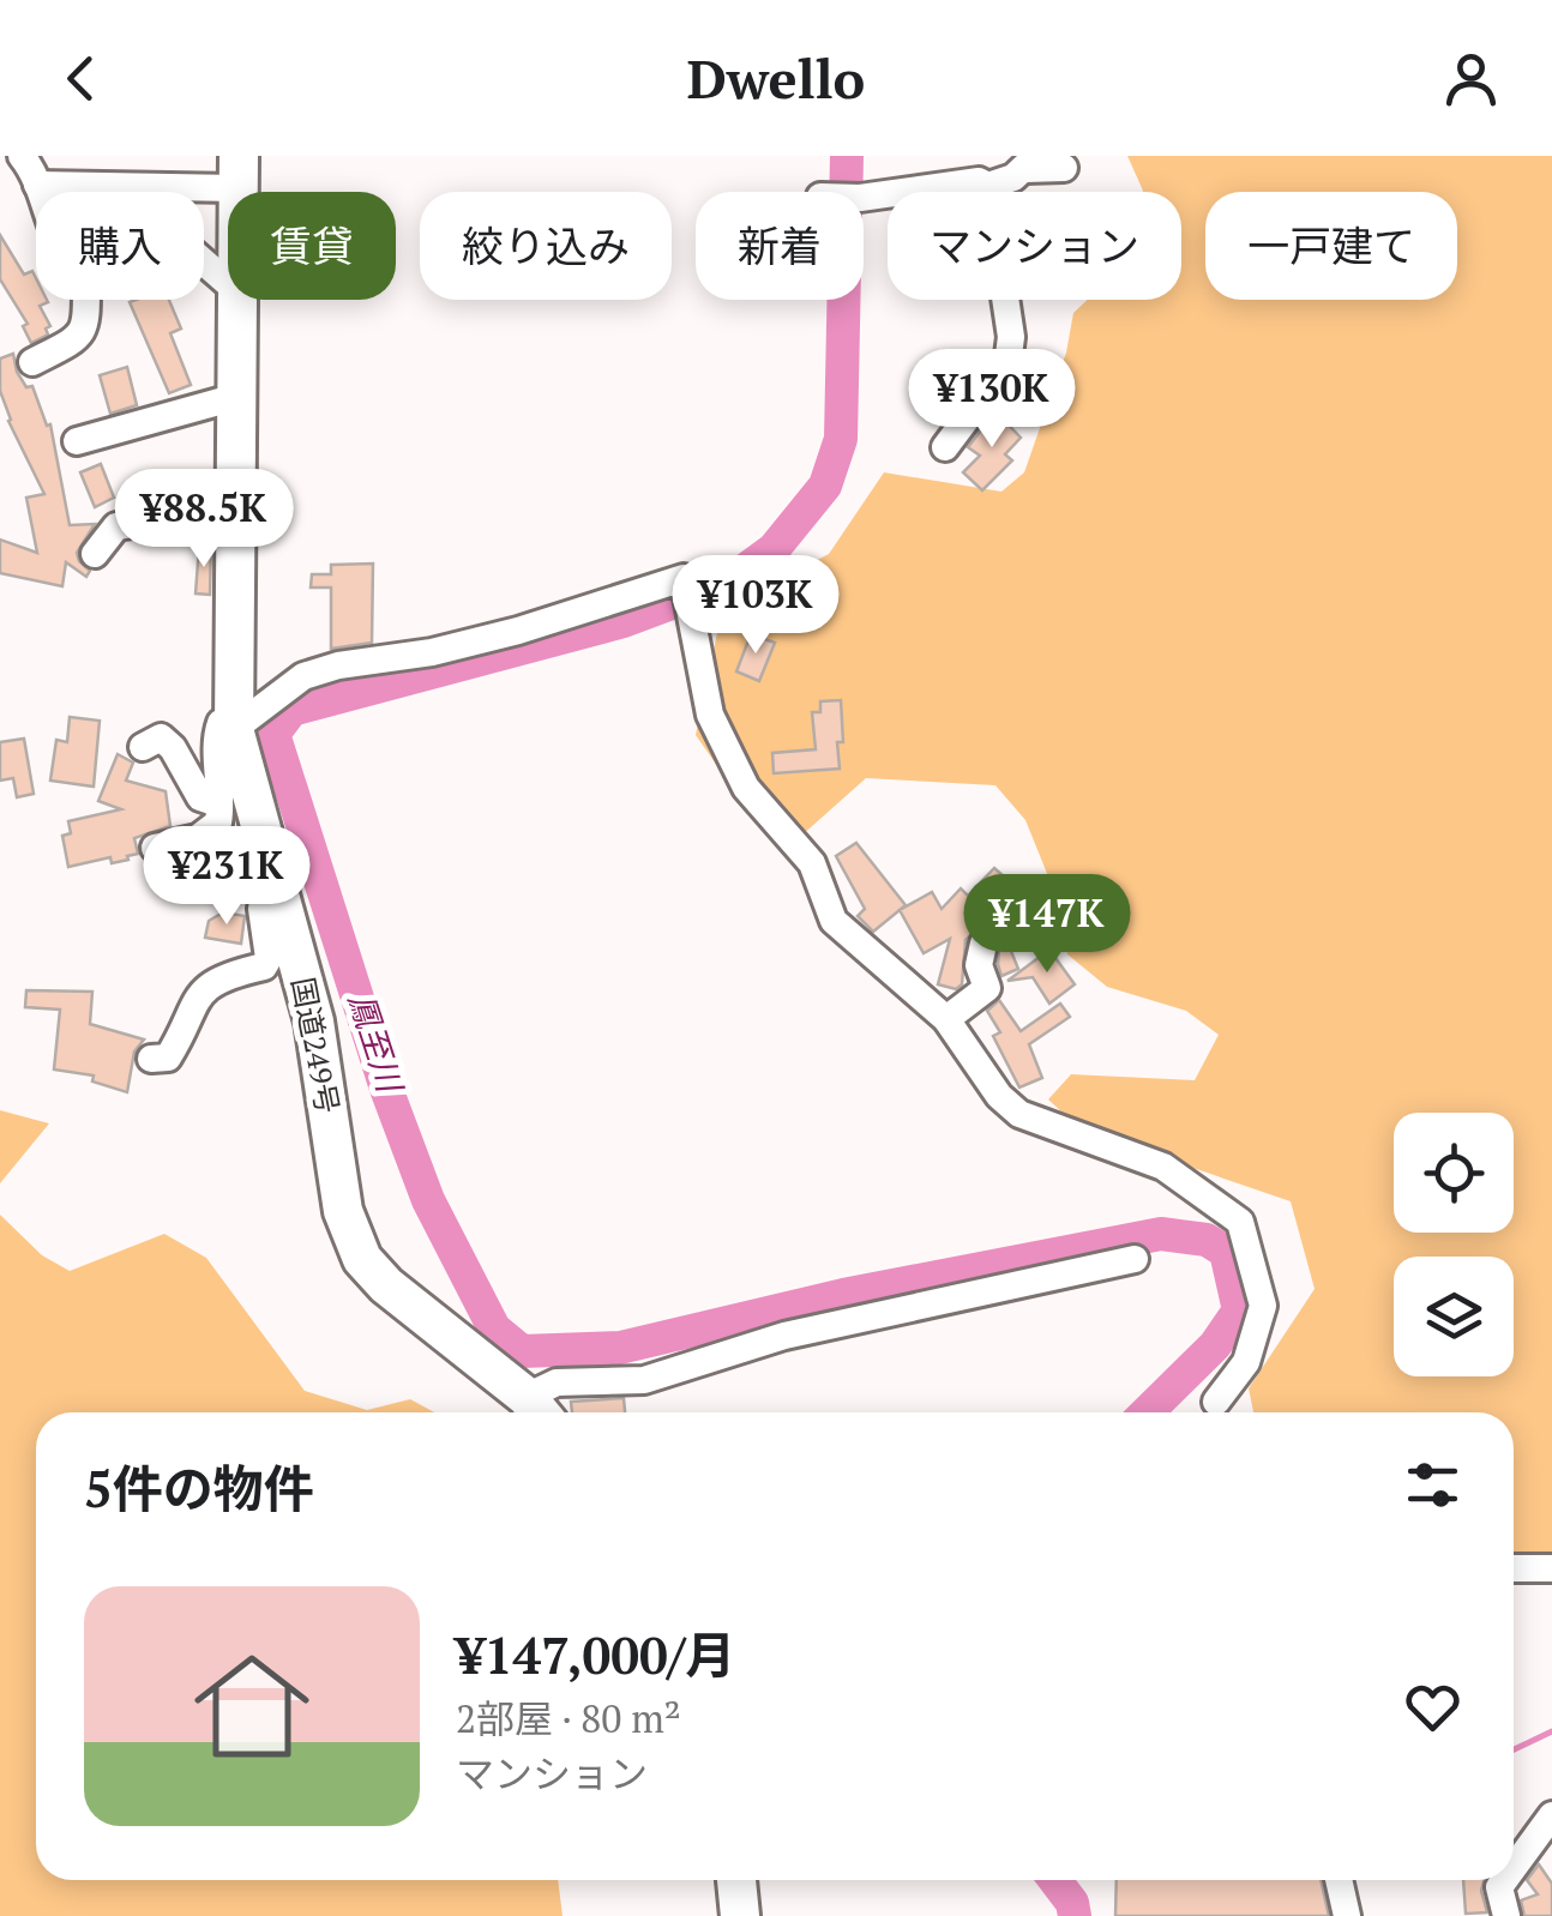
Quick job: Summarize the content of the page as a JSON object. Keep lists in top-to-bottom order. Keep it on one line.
{"streets":{"highway":["国道249号"]},"water":["鳳至川"],"page":{"header":"Dwello","chip":["購入","賃貸","絞り込み","新着","マンション","一戸建て"],"price":["¥130K","¥88.5K","¥103K","¥231K","¥147K"],"heading":"5件の物件","list":[{"name":"¥147,000/月","note":"2部屋 · 80 m² · マンション"}]}}
